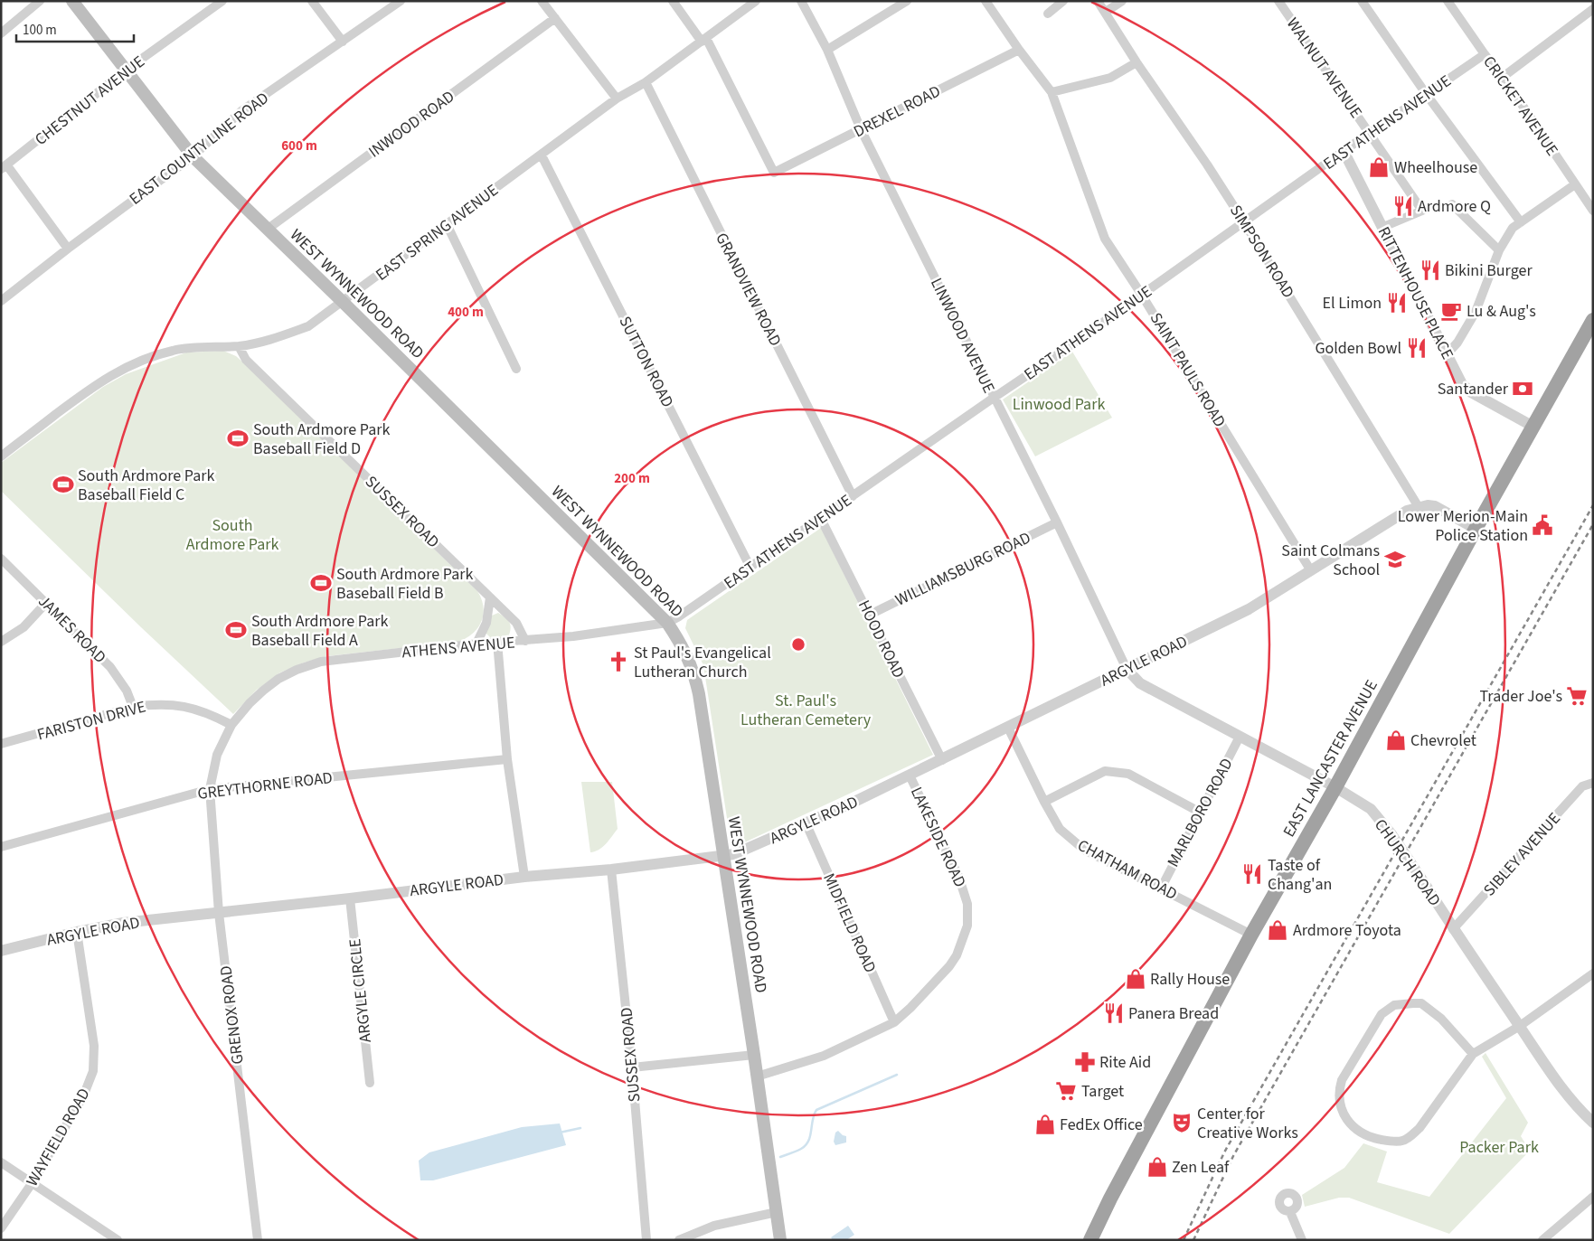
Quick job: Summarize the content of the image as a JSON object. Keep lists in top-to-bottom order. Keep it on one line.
{"streets":{"highway":["EAST LANCASTER AVENUE"],"main road":["WEST WYNNEWOOD ROAD"],"street":["WALNUT AVENUE","CHESTNUT AVENUE","CRICKET AVENUE","DREXEL ROAD","EAST ATHENS AVENUE","INWOOD ROAD","EAST COUNTY LINE ROAD","EAST SPRING AVENUE","SIMPSON ROAD","GRANDVIEW ROAD","RITTENHOUSE PLACE","LINWOOD AVENUE","SUTTON ROAD","SAINT PAULS ROAD","SUSSEX ROAD","WILLIAMSBURG ROAD","JAMES ROAD","HOOD ROAD","ATHENS AVENUE","ARGYLE ROAD","FARISTON DRIVE","GREYTHORNE ROAD","MARLBORO ROAD","LAKESIDE ROAD","SIBLEY AVENUE","CHURCH ROAD","CHATHAM ROAD","MIDFIELD ROAD","ARGYLE CIRCLE","GRENOX ROAD","WAYFIELD ROAD"]},"crossings":[["WALNUT AVENUE","EAST ATHENS AVENUE"],["WALNUT AVENUE","RITTENHOUSE PLACE"],["CHESTNUT AVENUE","WEST WYNNEWOOD ROAD"],["CRICKET AVENUE","EAST ATHENS AVENUE"],["DREXEL ROAD","EAST SPRING AVENUE"],["DREXEL ROAD","LINWOOD AVENUE"],["DREXEL ROAD","SAINT PAULS ROAD"],["EAST ATHENS AVENUE","SIMPSON ROAD"],["EAST ATHENS AVENUE","GRANDVIEW ROAD"],["EAST ATHENS AVENUE","RITTENHOUSE PLACE"],["EAST ATHENS AVENUE","WEST WYNNEWOOD ROAD"],["EAST ATHENS AVENUE","LINWOOD AVENUE"],["EAST ATHENS AVENUE","SUTTON ROAD"],["EAST ATHENS AVENUE","SAINT PAULS ROAD"],["EAST ATHENS AVENUE","HOOD ROAD"],["EAST ATHENS AVENUE","ATHENS AVENUE"],["INWOOD ROAD","WEST WYNNEWOOD ROAD"],["EAST COUNTY LINE ROAD","WEST WYNNEWOOD ROAD"],["EAST SPRING AVENUE","GRANDVIEW ROAD"],["EAST SPRING AVENUE","WEST WYNNEWOOD ROAD"],["EAST SPRING AVENUE","SUTTON ROAD"],["EAST SPRING AVENUE","SUSSEX ROAD"],["SIMPSON ROAD","ARGYLE ROAD"],["RITTENHOUSE PLACE","EAST LANCASTER AVENUE"],["WEST WYNNEWOOD ROAD","ATHENS AVENUE"],["WEST WYNNEWOOD ROAD","ARGYLE ROAD"],["WEST WYNNEWOOD ROAD","LAKESIDE ROAD"],["LINWOOD AVENUE","WILLIAMSBURG ROAD"],["LINWOOD AVENUE","ARGYLE ROAD"],["LINWOOD AVENUE","CHURCH ROAD"],["SAINT PAULS ROAD","ARGYLE ROAD"],["SUSSEX ROAD","ATHENS AVENUE"],["SUSSEX ROAD","ARGYLE ROAD"],["WILLIAMSBURG ROAD","HOOD ROAD"],["JAMES ROAD","FARISTON DRIVE"],["HOOD ROAD","ARGYLE ROAD"],["ATHENS AVENUE","FARISTON DRIVE"],["ATHENS AVENUE","GREYTHORNE ROAD"],["ATHENS AVENUE","GRENOX ROAD"],["ARGYLE ROAD","EAST LANCASTER AVENUE"],["ARGYLE ROAD","LAKESIDE ROAD"],["ARGYLE ROAD","CHURCH ROAD"],["ARGYLE ROAD","CHATHAM ROAD"],["ARGYLE ROAD","MIDFIELD ROAD"],["ARGYLE ROAD","ARGYLE CIRCLE"],["ARGYLE ROAD","GRENOX ROAD"],["ARGYLE ROAD","WAYFIELD ROAD"],["EAST LANCASTER AVENUE","CHURCH ROAD"],["EAST LANCASTER AVENUE","CHATHAM ROAD"],["GREYTHORNE ROAD","GRENOX ROAD"],["MARLBORO ROAD","CHURCH ROAD"],["MARLBORO ROAD","CHATHAM ROAD"],["LAKESIDE ROAD","MIDFIELD ROAD"],["SIBLEY AVENUE","CHURCH ROAD"]],"parks":["Linwood Park","South Ardmore Park","St. Paul's Lutheran Cemetery","Packer Park"],"places":{"shop":["Wheelhouse","Chevrolet","Ardmore Toyota","Rally House","FedEx Office","Zen Leaf"],"restaurant":["Ardmore Q","Bikini Burger","El Limon","Golden Bowl","Taste of Chang'an","Panera Bread"],"cafe":["Lu & Aug's"],"bank":["Santander"],"sports":["South Ardmore Park Baseball Field D","South Ardmore Park Baseball Field C","South Ardmore Park Baseball Field B","South Ardmore Park Baseball Field A"],"public building":["Lower Merion-Main Police Station"],"school or university":["Saint Colmans School"],"church":["St Paul's Evangelical Lutheran Church"],"supermarket":["Trader Joe's","Target"],"pharmacy":["Rite Aid"],"theatre":["Center for Creative Works"]},"scale_bar":"100 m","rings":["600 m","400 m","200 m"]}
